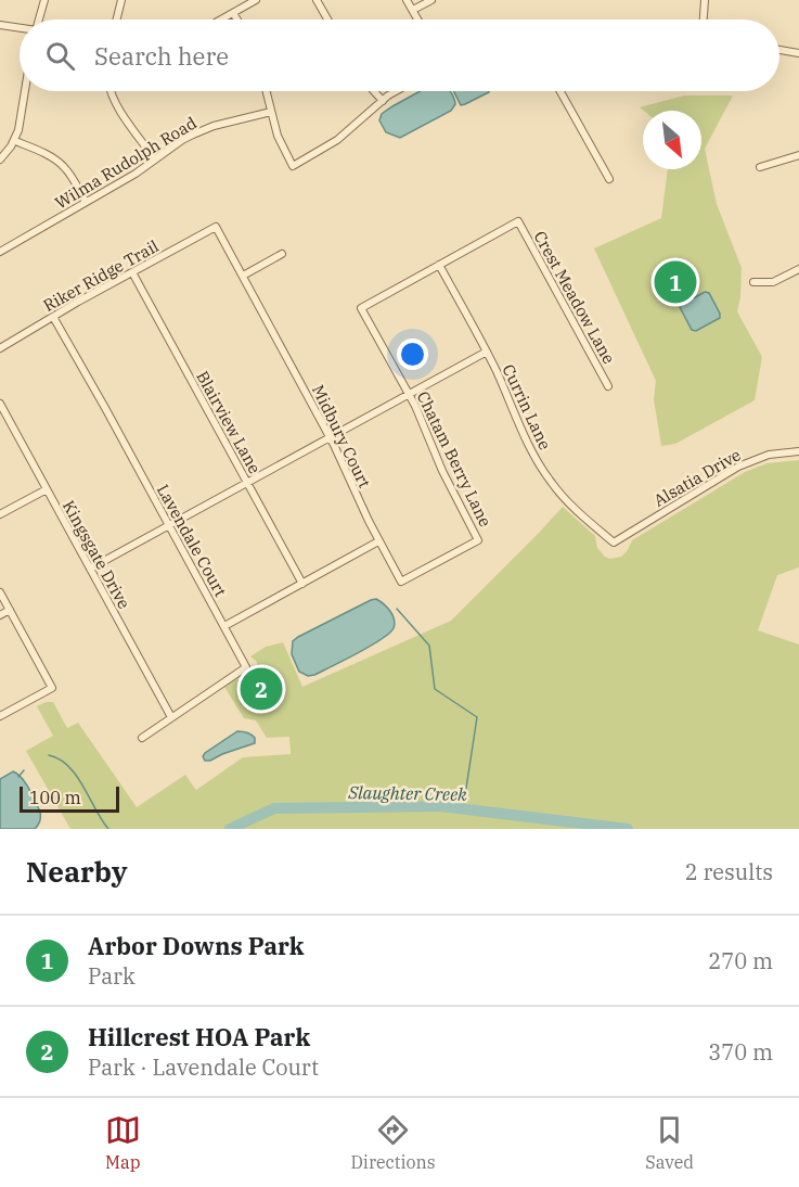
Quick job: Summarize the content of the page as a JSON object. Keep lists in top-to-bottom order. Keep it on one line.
{"streets":{"street":["Wilma Rudolph Road","Riker Ridge Trail","Crest Meadow Lane","Currin Lane","Blairview Lane","Midbury Court","Chatam Berry Lane","Alsatia Drive","Lavendale Court","Kingsgate Drive"]},"crossings":[["Riker Ridge Trail","Blairview Lane"],["Riker Ridge Trail","Midbury Court"],["Riker Ridge Trail","Lavendale Court"],["Crest Meadow Lane","Chatam Berry Lane"],["Currin Lane","Chatam Berry Lane"],["Currin Lane","Alsatia Drive"],["Midbury Court","Chatam Berry Lane"],["Lavendale Court","Kingsgate Drive"]],"water":["Slaughter Creek"],"scale_bar":"100 m","north":"bottom right","page":{"search":"Search here","pins":["1","2"],"scale":"100 m","heading":["Nearby","2 results"],"list":[{"mark":"1","name":"Arbor Downs Park","note":"Park","value":"270 m"},{"mark":"2","name":"Hillcrest HOA Park","note":"Park · Lavendale Court","value":"370 m"}],"nav":["Map","Directions","Saved"]}}
